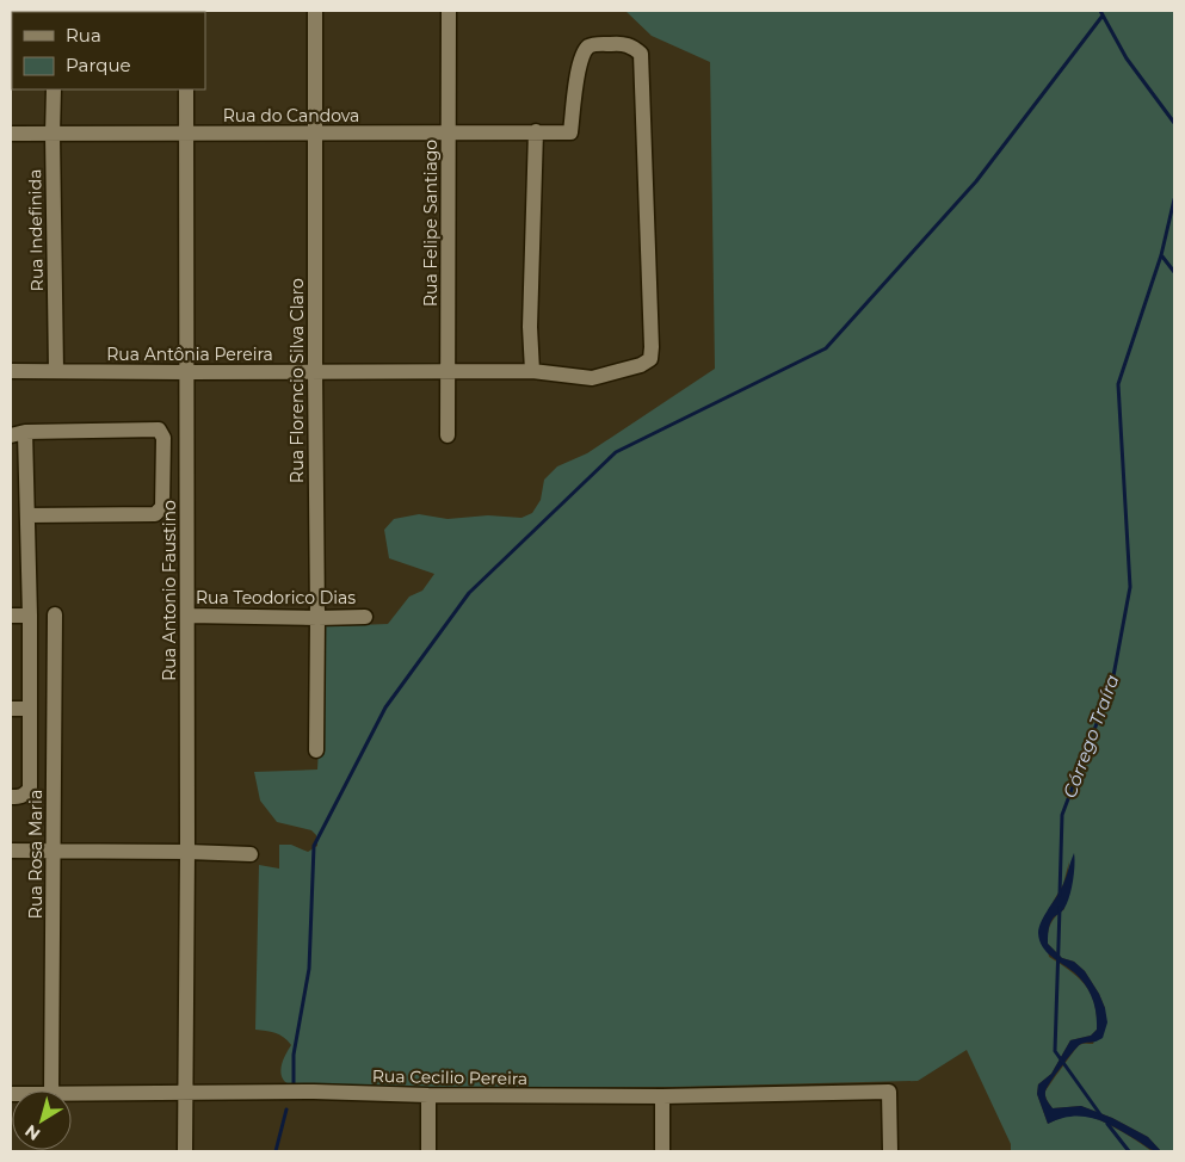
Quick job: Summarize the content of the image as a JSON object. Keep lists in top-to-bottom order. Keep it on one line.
{"streets":{"street":["Rua do Candova","Rua Felipe Santiago","Rua Indefinida","Rua Antônia Pereira","Rua Florencio Silva Claro","Rua Antonio Faustino","Rua Teodorico Dias","Rua Rosa Maria","Rua Cecilio Pereira"]},"crossings":[["Rua do Candova","Rua Felipe Santiago"],["Rua do Candova","Rua Indefinida"],["Rua do Candova","Rua Antônia Pereira"],["Rua do Candova","Rua Florencio Silva Claro"],["Rua do Candova","Rua Antonio Faustino"],["Rua Felipe Santiago","Rua Antônia Pereira"],["Rua Indefinida","Rua Antônia Pereira"],["Rua Antônia Pereira","Rua Florencio Silva Claro"],["Rua Antônia Pereira","Rua Antonio Faustino"],["Rua Florencio Silva Claro","Rua Teodorico Dias"],["Rua Antonio Faustino","Rua Teodorico Dias"],["Rua Antonio Faustino","Rua Cecilio Pereira"]],"water":["Córrego Traíra"],"legend":["Rua","Parque"],"north":"bottom left"}
